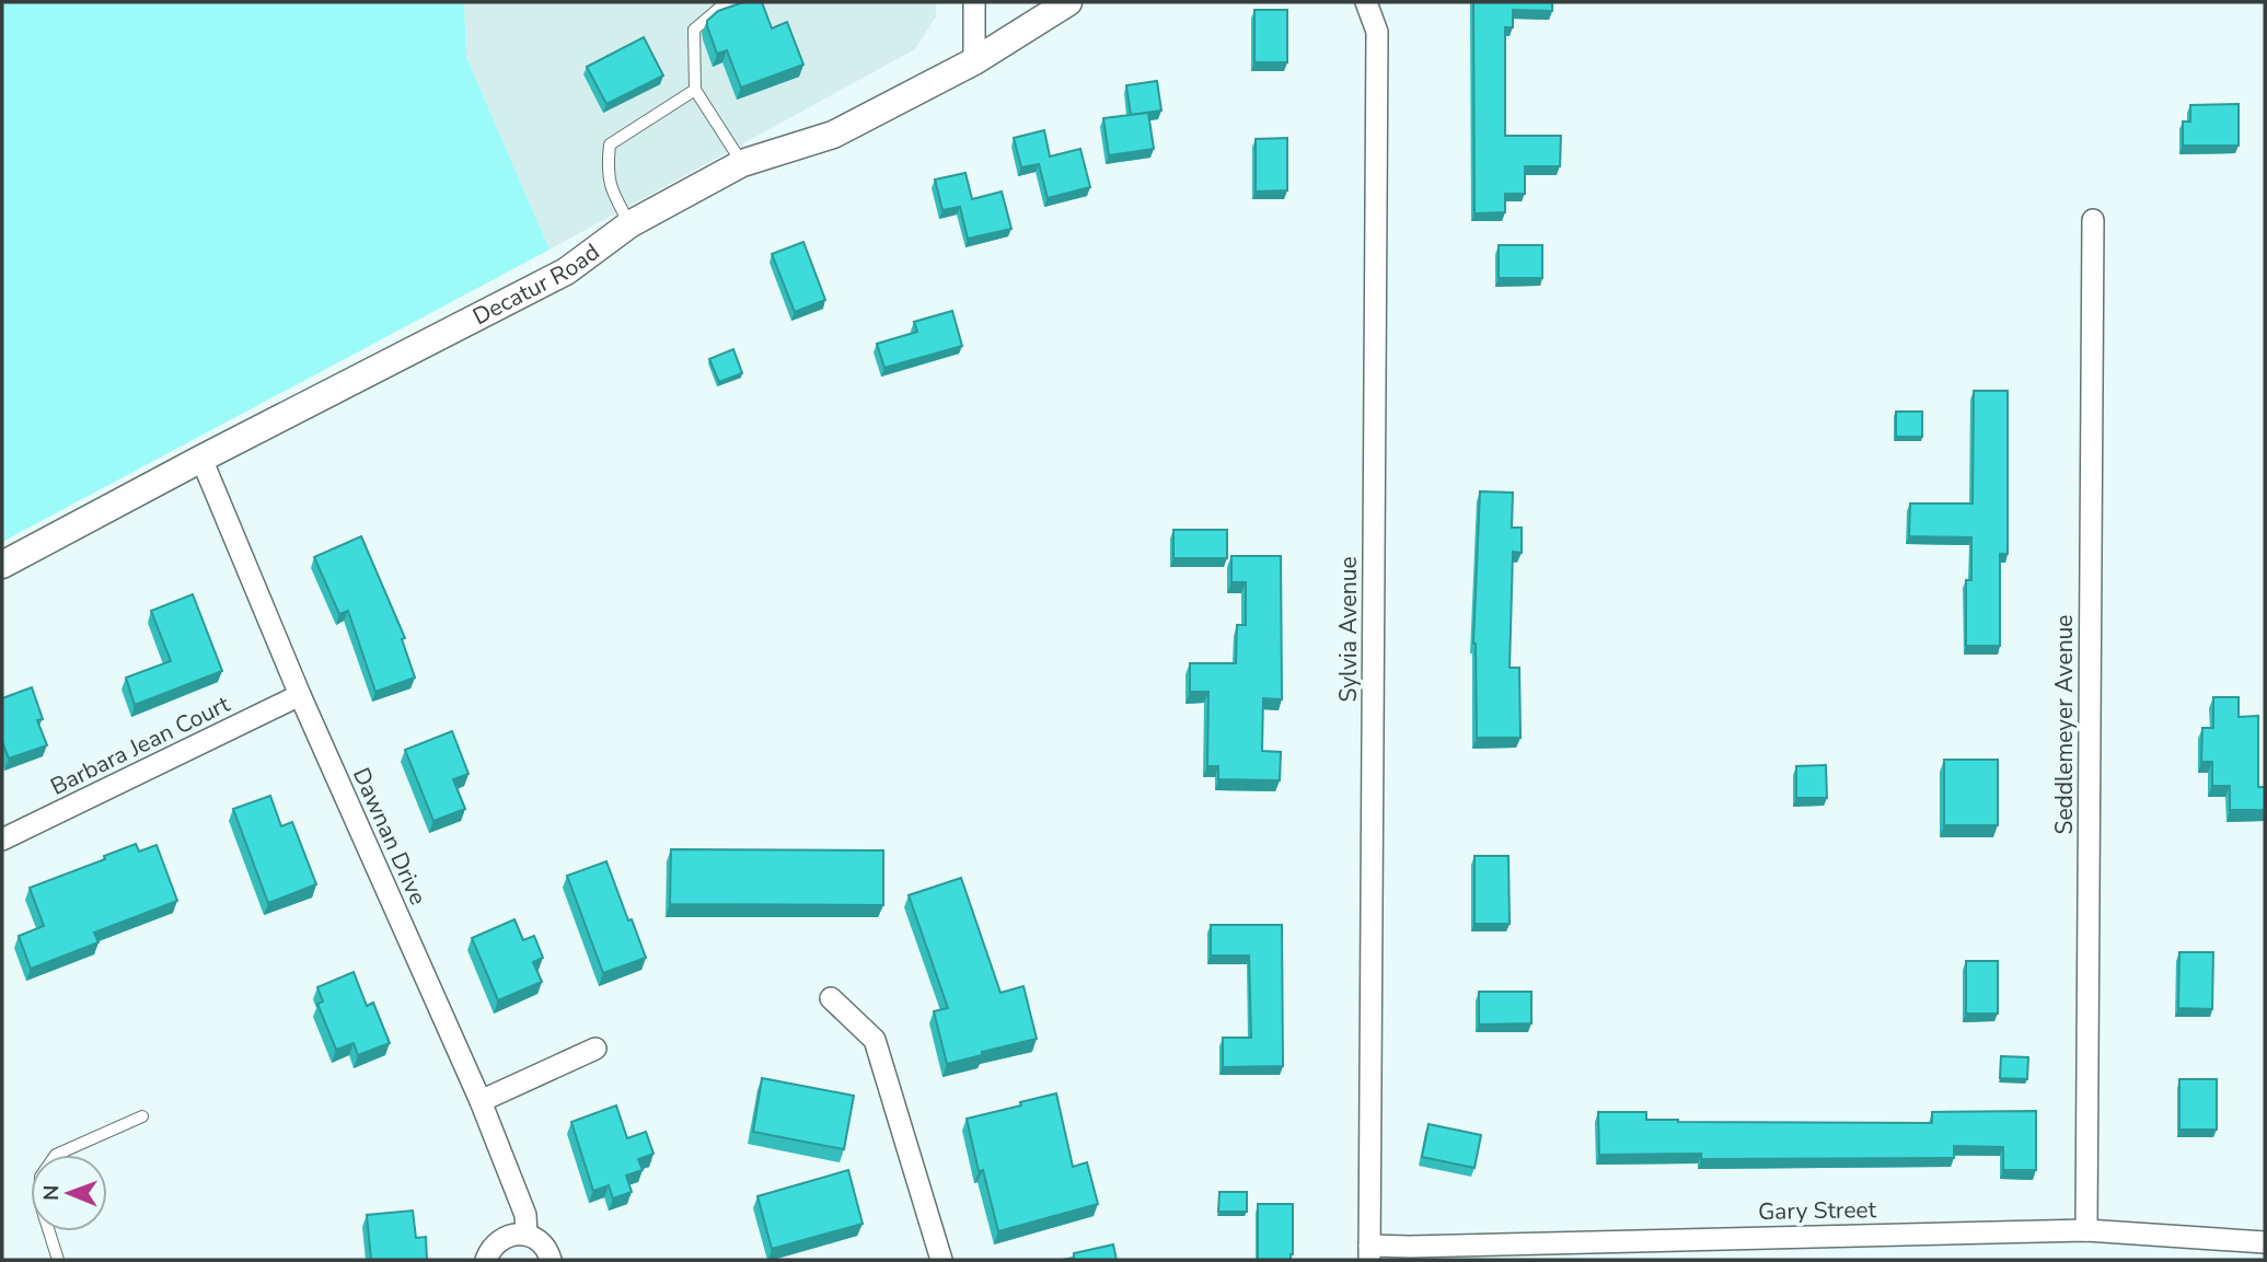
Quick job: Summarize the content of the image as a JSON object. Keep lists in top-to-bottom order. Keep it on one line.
{"streets":{"street":["Decatur Road","Sylvia Avenue","Seddlemeyer Avenue","Barbara Jean Court","Dawnan Drive","Gary Street"]},"crossings":[["Decatur Road","Dawnan Drive"],["Sylvia Avenue","Gary Street"],["Seddlemeyer Avenue","Gary Street"],["Barbara Jean Court","Dawnan Drive"]],"north":"left"}
